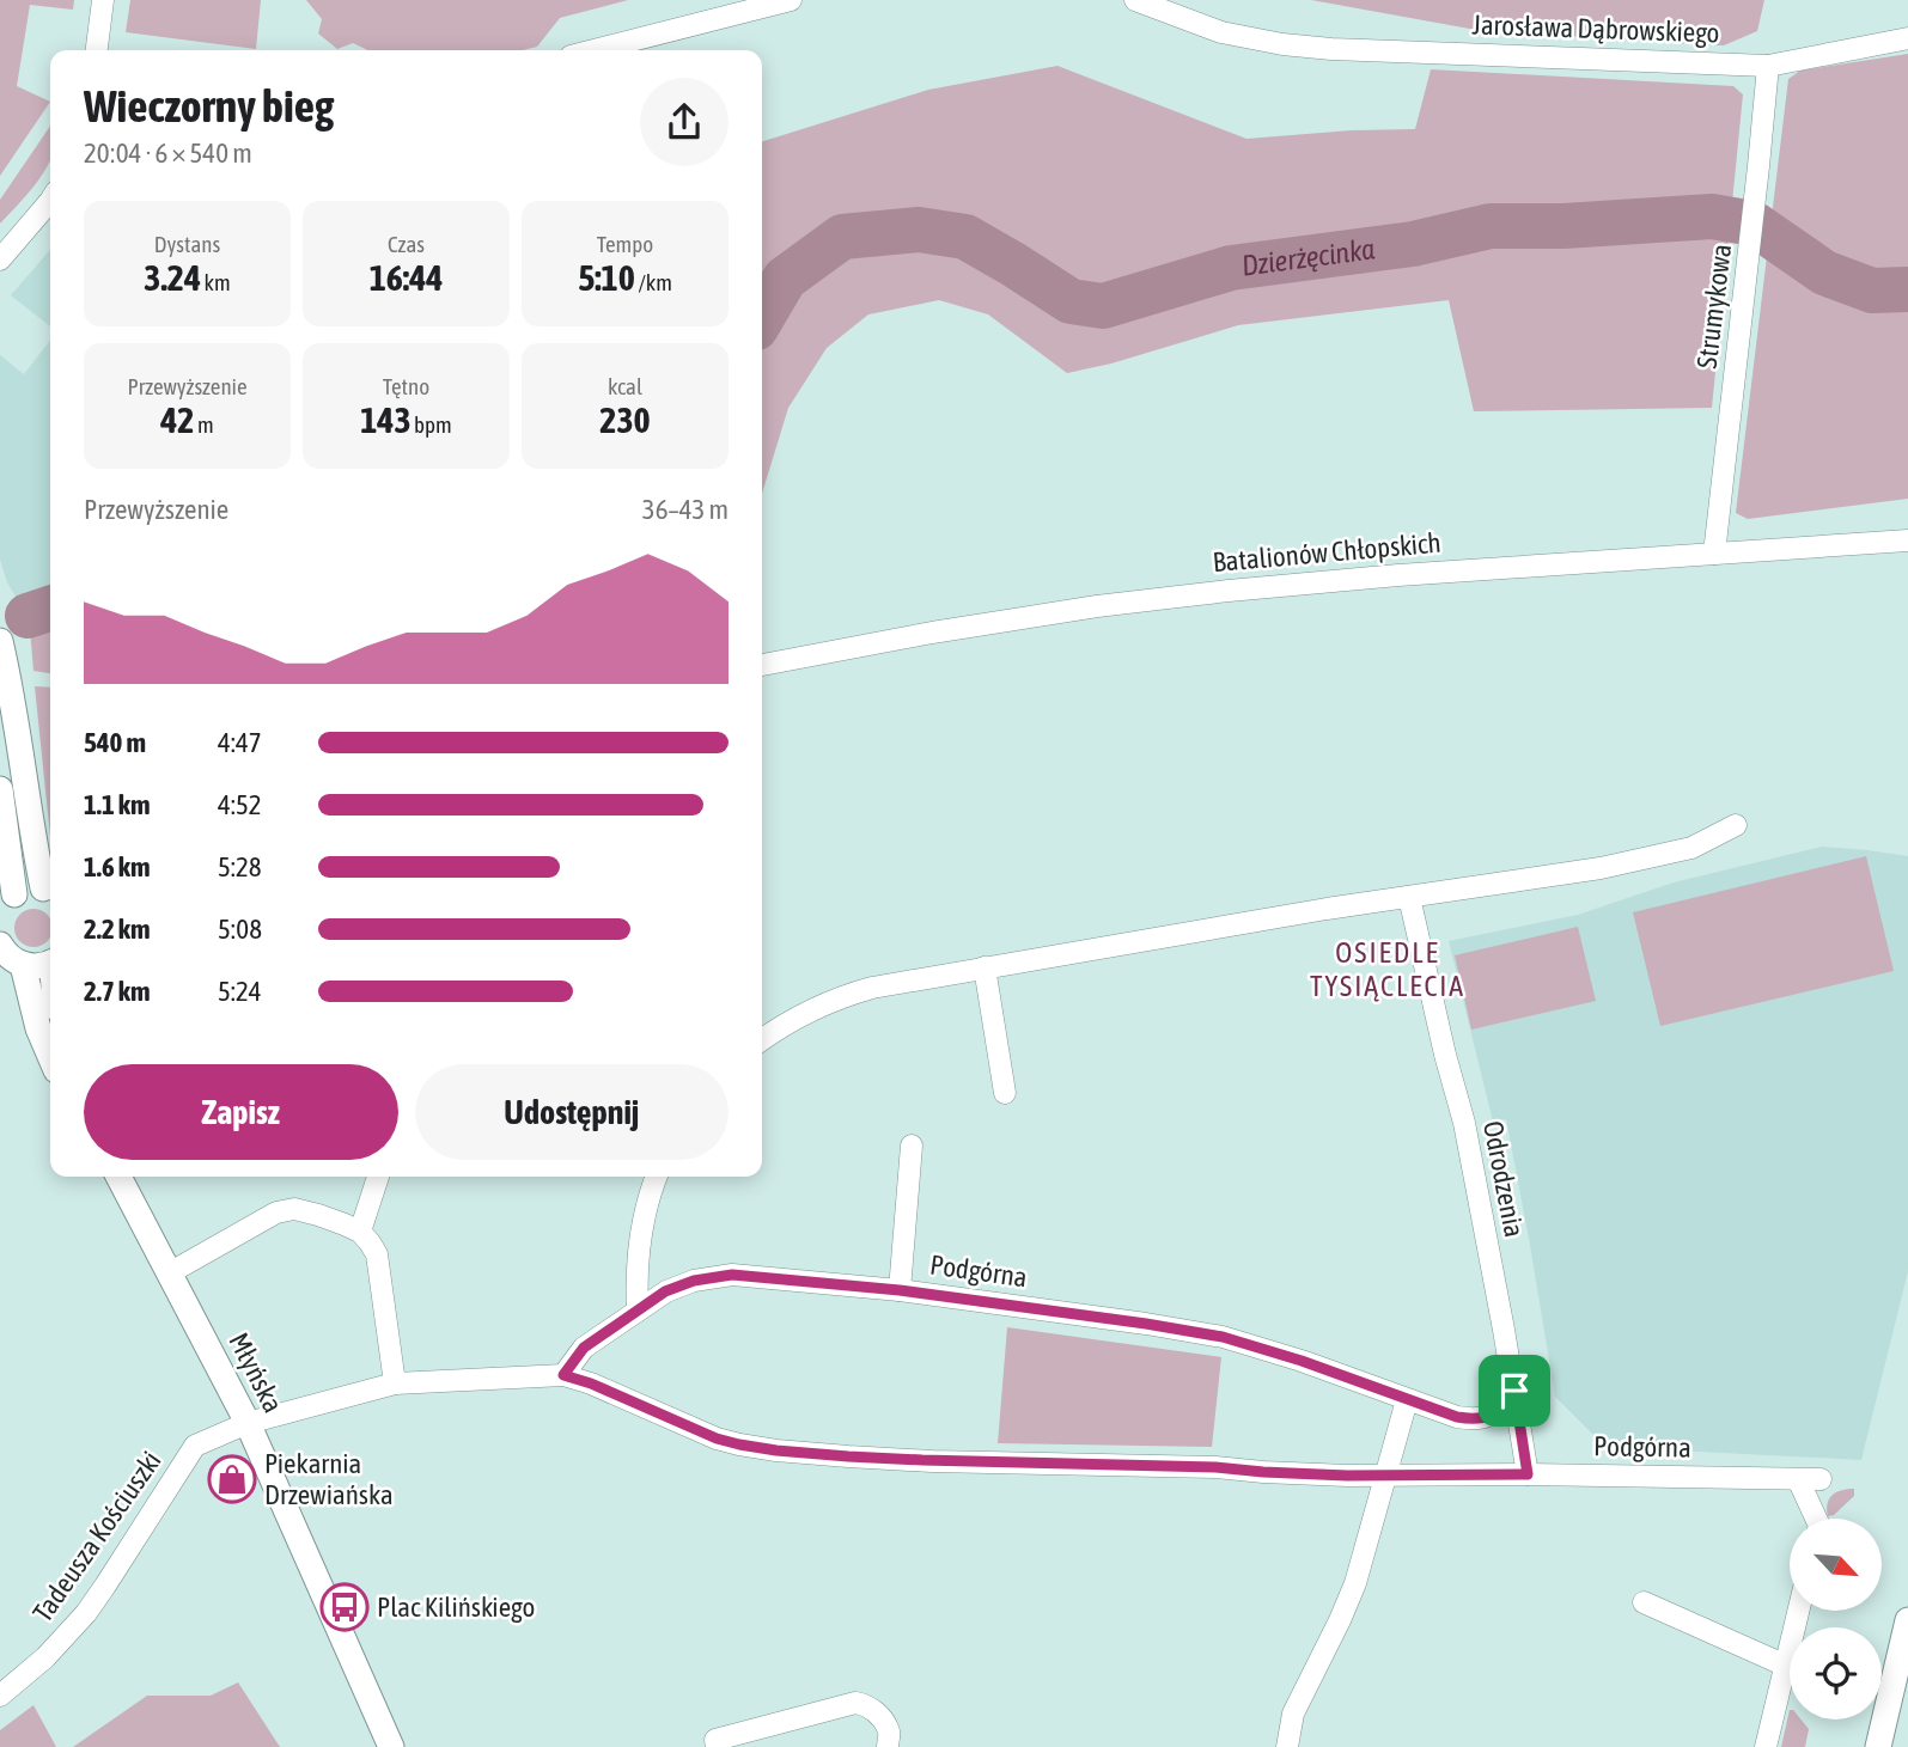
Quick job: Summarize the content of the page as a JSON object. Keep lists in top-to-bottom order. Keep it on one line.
{"streets":{"street":["Jarosława Dąbrowskiego","Strumykowa","Batalionów Chłopskich","Odrodzenia","Podgórna","Młyńska","Tadeusza Kościuszki"]},"crossings":[["Jarosława Dąbrowskiego","Strumykowa"],["Strumykowa","Batalionów Chłopskich"],["Odrodzenia","Podgórna"],["Podgórna","Młyńska"],["Podgórna","Tadeusza Kościuszki"],["Młyńska","Tadeusza Kościuszki"]],"districts":["OSIEDLE TYSIĄCLECIA"],"water":["Dzierżęcinka"],"places":{"shop":["Piekarnia Drzewiańska"],"bus stop":["Plac Kilińskiego"]},"north":"bottom right","page":{"heading":["Wieczorny bieg","20:04 · 6 × 540 m"],"stats":[["Dystans","3.24 km"],["Czas","16:44"],["Tempo","5:10 /km"],["Przewyższenie","42 m"],["Tętno","143 bpm"],["kcal","230"]],"chart":["Przewyższenie","36–43 m"],"list":[{"name":"540 m","note":"4:47"},{"name":"1.1 km","note":"4:52"},{"name":"1.6 km","note":"5:28"},{"name":"2.2 km","note":"5:08"},{"name":"2.7 km","note":"5:24"}],"buttons":["Zapisz","Udostępnij"]}}
